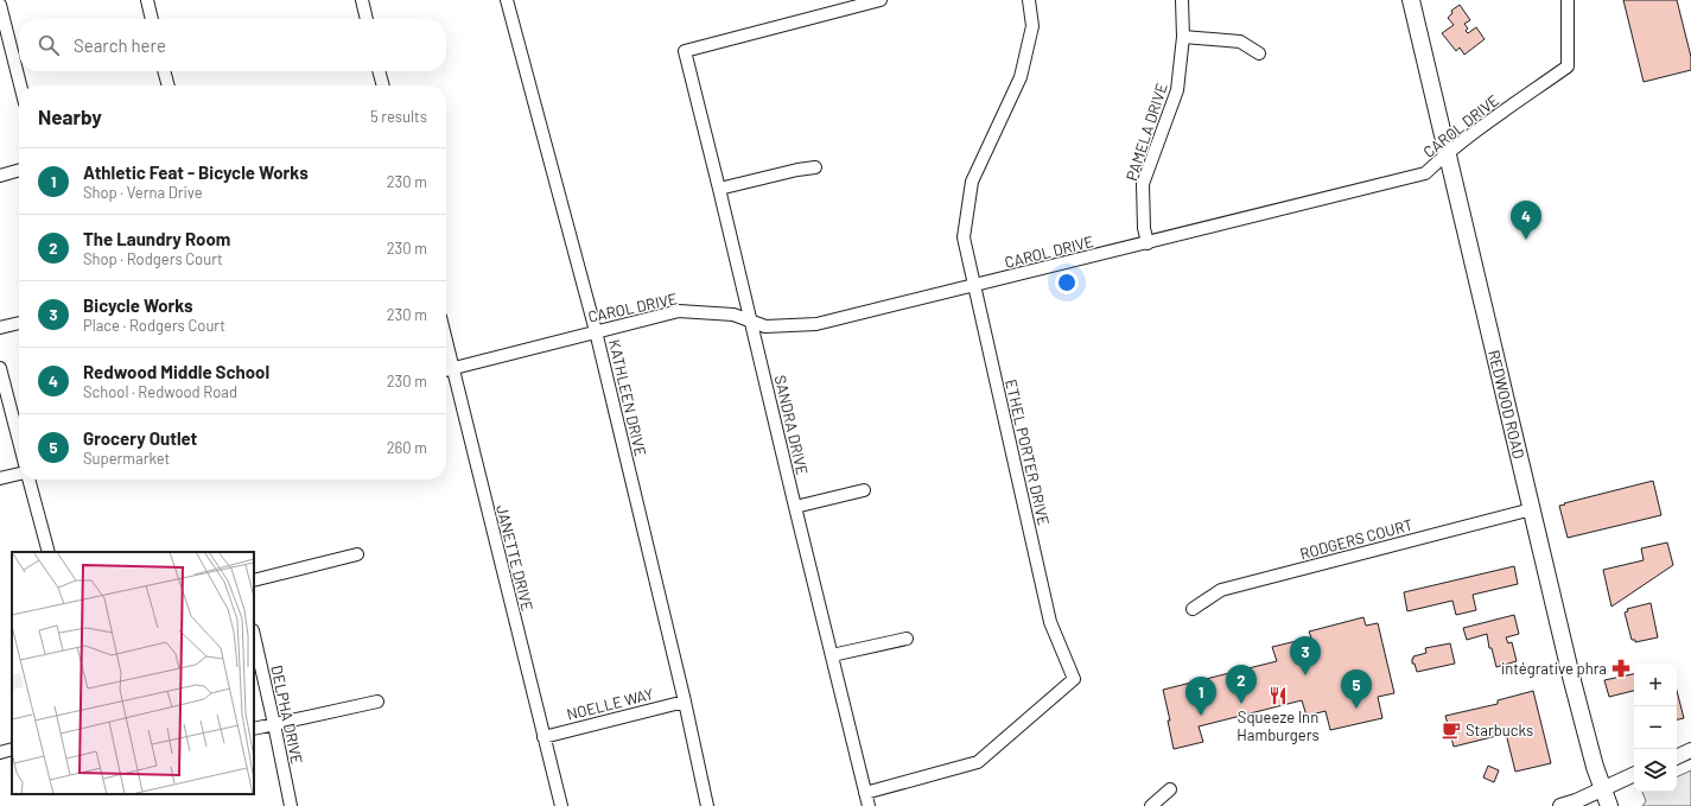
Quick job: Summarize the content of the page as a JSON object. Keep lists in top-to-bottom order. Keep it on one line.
{"streets":{"main road":["REDWOOD ROAD"],"street":["CAROL DRIVE","PAMELA DRIVE","KATHLEEN DRIVE","SANDRA DRIVE","ETHEL PORTER DRIVE","RODGERS COURT","JANETTE DRIVE","NOELLE WAY","DELPHA DRIVE"]},"crossings":[["CAROL DRIVE","PAMELA DRIVE"],["CAROL DRIVE","KATHLEEN DRIVE"],["CAROL DRIVE","REDWOOD ROAD"],["CAROL DRIVE","SANDRA DRIVE"],["CAROL DRIVE","ETHEL PORTER DRIVE"],["CAROL DRIVE","JANETTE DRIVE"],["KATHLEEN DRIVE","NOELLE WAY"],["REDWOOD ROAD","RODGERS COURT"],["SANDRA DRIVE","ETHEL PORTER DRIVE"],["JANETTE DRIVE","NOELLE WAY"]],"places":{"pharmacy":["intégrative phra"],"restaurant":["Squeeze Inn Hamburgers"],"cafe":["Starbucks"]},"page":{"search":"Search here","heading":["Nearby","5 results"],"list":[{"mark":"1","name":"Athletic Feat - Bicycle Works","note":"Shop · Verna Drive","value":"230 m"},{"mark":"2","name":"The Laundry Room","note":"Shop · Rodgers Court","value":"230 m"},{"mark":"3","name":"Bicycle Works","note":"Place · Rodgers Court","value":"230 m"},{"mark":"4","name":"Redwood Middle School","note":"School · Redwood Road","value":"230 m"},{"mark":"5","name":"Grocery Outlet","note":"Supermarket","value":"260 m"}],"pins":["4","3","2","5","1"],"map_buttons":["+","−"]}}
